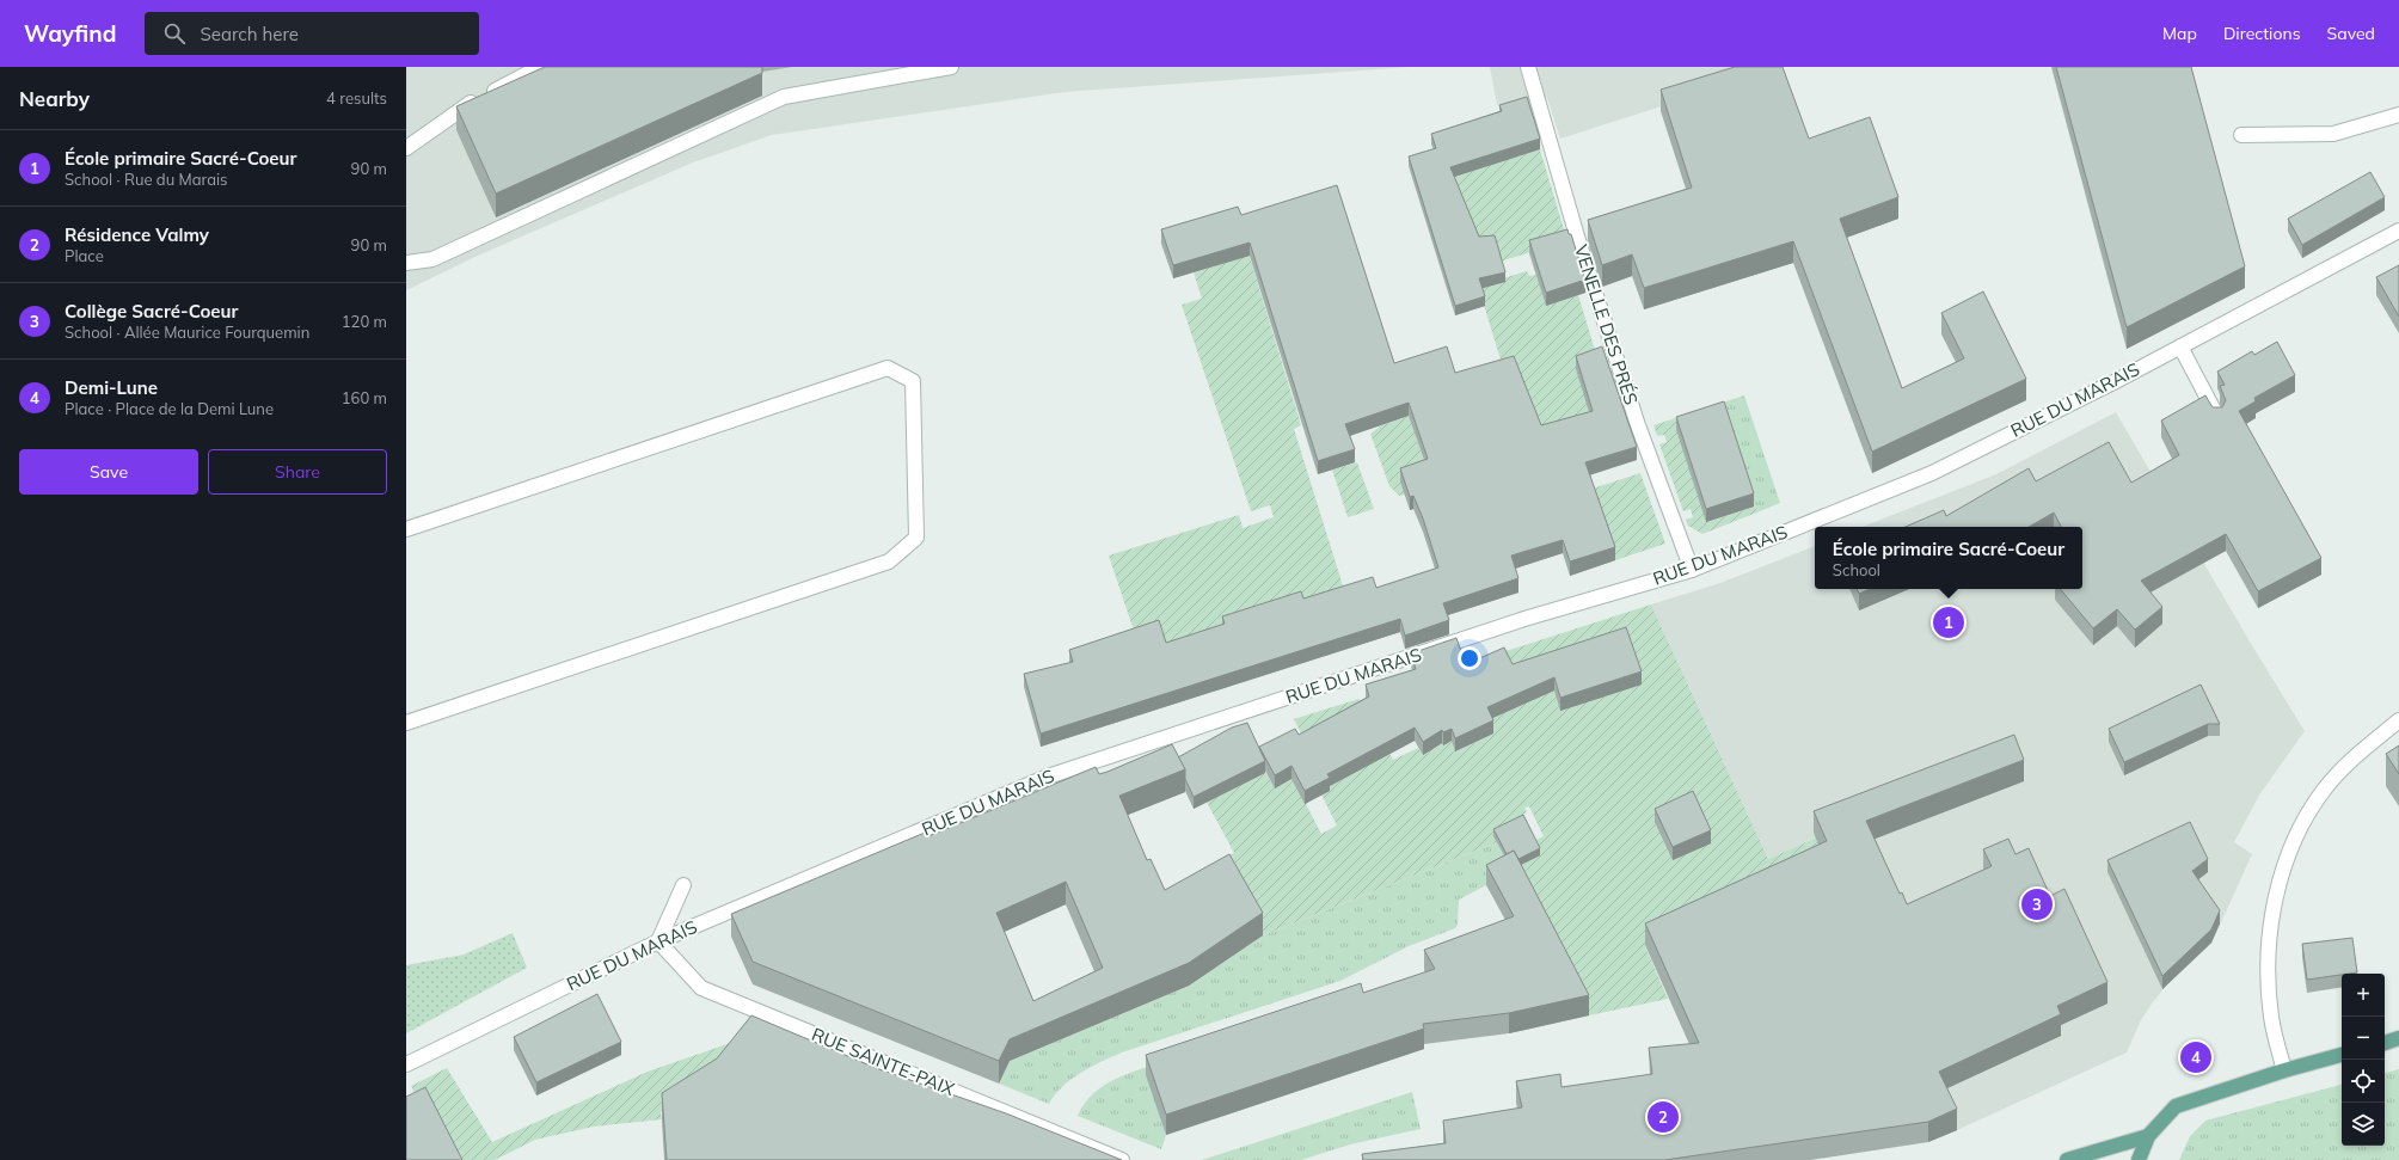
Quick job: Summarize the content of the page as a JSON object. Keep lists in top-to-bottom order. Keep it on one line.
{"streets":{"street":["VENELLE DES PRÉS","RUE DU MARAIS","RUE SAINTE-PAIX"]},"crossings":[["VENELLE DES PRÉS","RUE DU MARAIS"],["RUE DU MARAIS","RUE SAINTE-PAIX"]],"page":{"header":"Wayfind","search":"Search here","nav":["Map","Directions","Saved"],"heading":["Nearby","4 results"],"list":[{"mark":"1","name":"École primaire Sacré-Coeur","note":"School · Rue du Marais","value":"90 m"},{"mark":"2","name":"Résidence Valmy","note":"Place","value":"90 m"},{"mark":"3","name":"Collège Sacré-Coeur","note":"School · Allée Maurice Fourquemin","value":"120 m"},{"mark":"4","name":"Demi-Lune","note":"Place · Place de la Demi Lune","value":"160 m"}],"buttons":["Save","Share"],"popup":["École primaire Sacré-Coeur","School"],"pins":["1","3","4","2"],"map_buttons":["+","−"]}}
